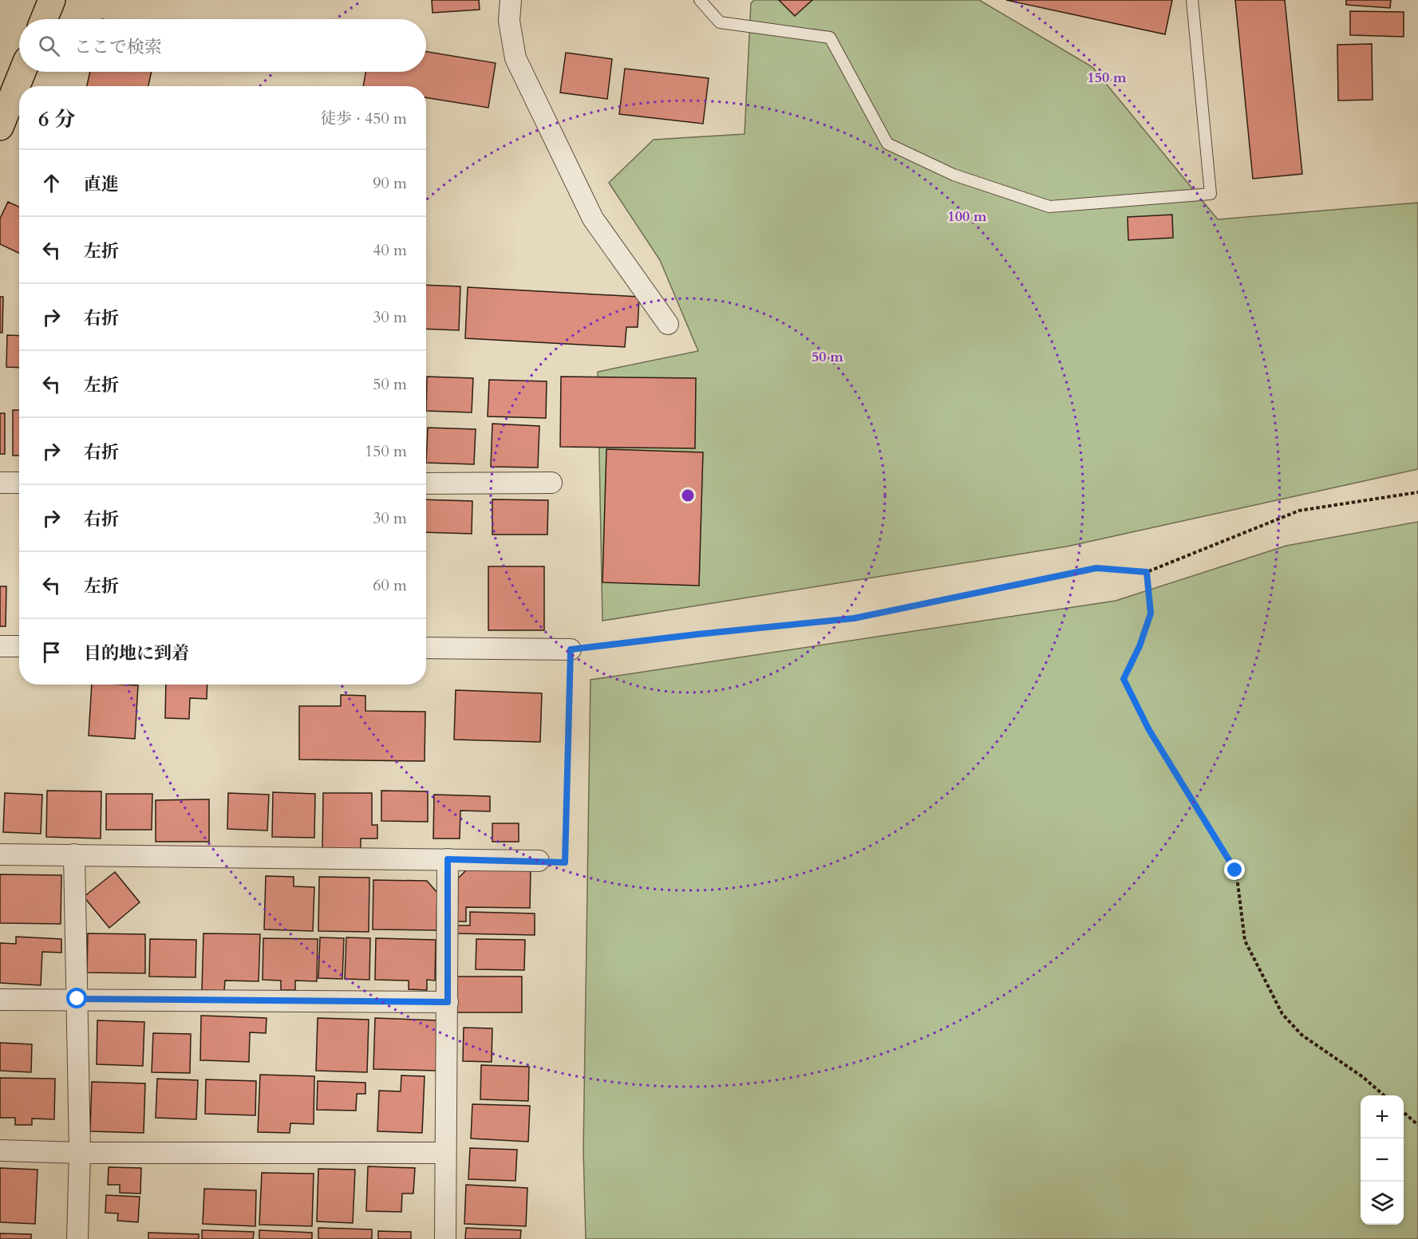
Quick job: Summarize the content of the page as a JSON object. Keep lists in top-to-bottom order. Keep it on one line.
{"page":{"search":"ここで検索","heading":["6 分","徒歩 · 450 m"],"list":[["直進","90 m"],["左折","40 m"],["右折","30 m"],["左折","50 m"],["右折","150 m"],["右折","30 m"],["左折","60 m"],"目的地に到着"],"map_buttons":["+","−"]},"rings":["150 m","100 m","50 m"]}
